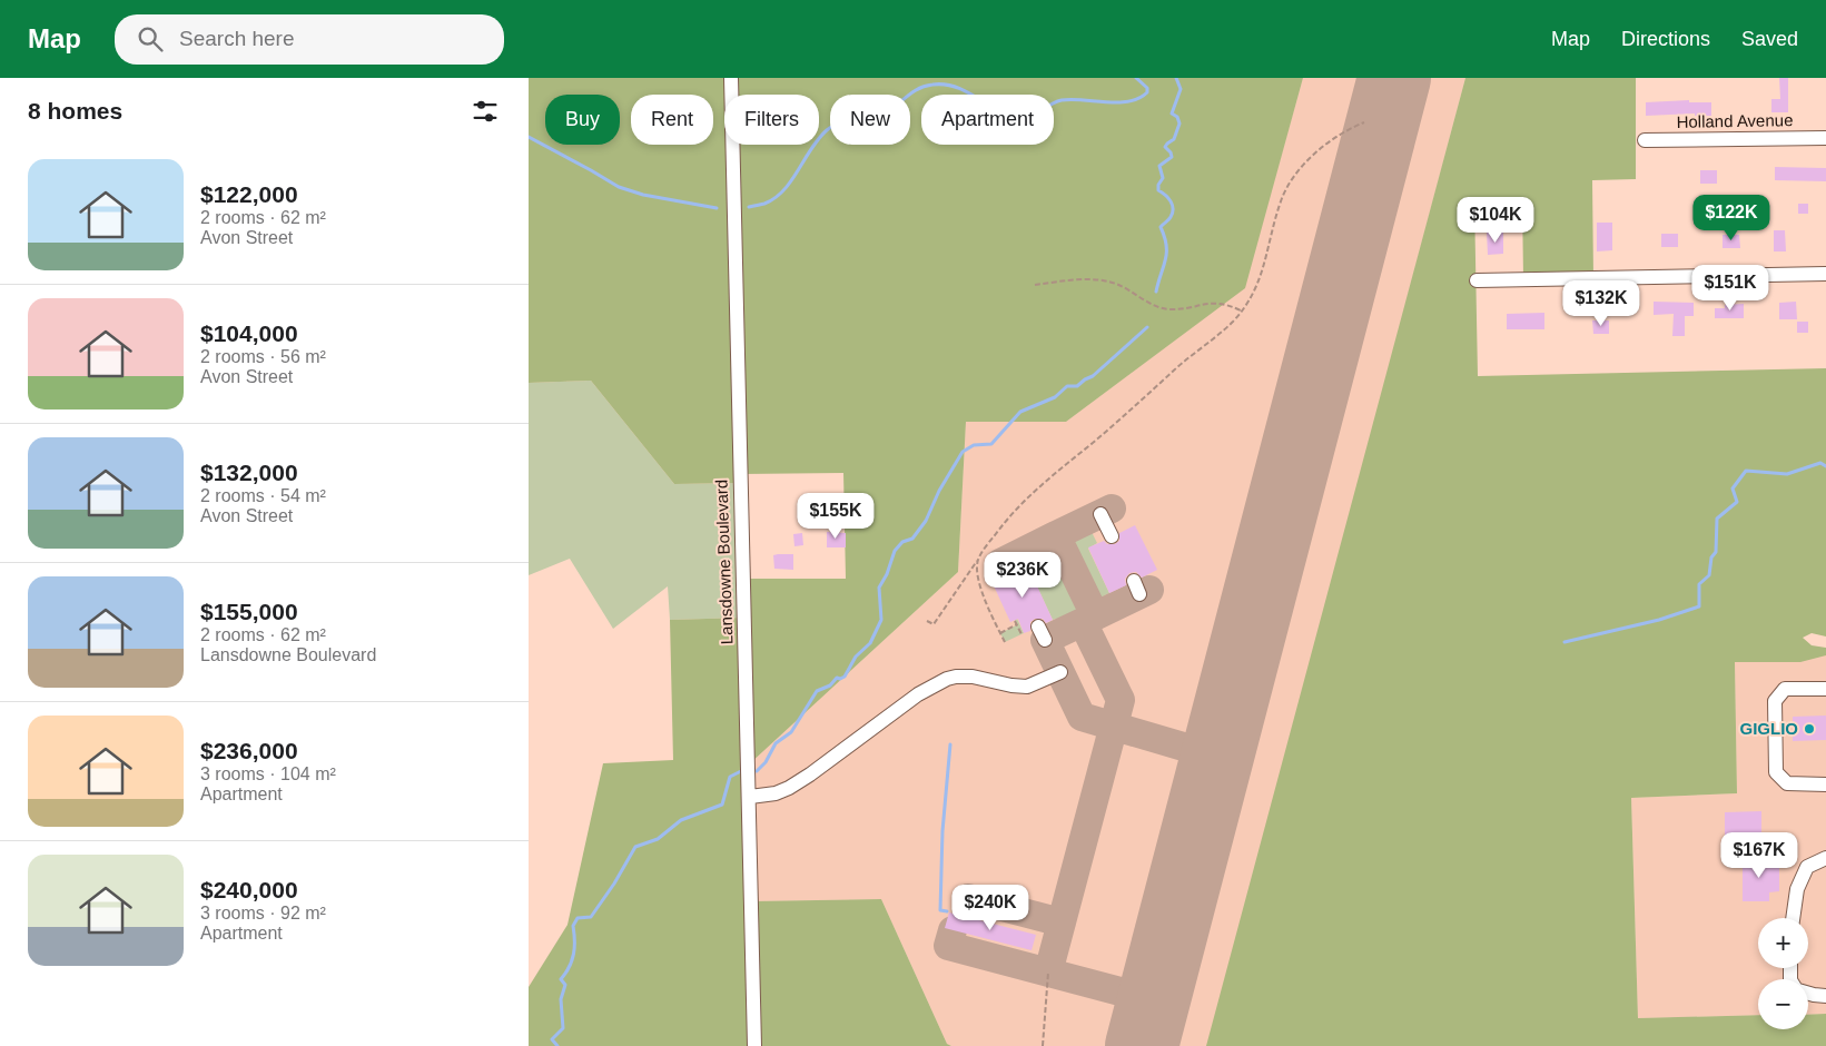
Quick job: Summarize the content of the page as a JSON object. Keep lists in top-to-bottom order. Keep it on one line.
{"streets":{"street":["Holland Avenue","Lansdowne Boulevard"]},"places":["GIGLIO"],"page":{"header":"Map","search":"Search here","nav":["Map","Directions","Saved"],"heading":"8 homes","chip":["Buy","Rent","Filters","New","Apartment"],"list":[{"name":"$122,000","note":"2 rooms · 62 m² · Avon Street"},{"name":"$104,000","note":"2 rooms · 56 m² · Avon Street"},{"name":"$132,000","note":"2 rooms · 54 m² · Avon Street"},{"name":"$155,000","note":"2 rooms · 62 m² · Lansdowne Boulevard"},{"name":"$236,000","note":"3 rooms · 104 m² · Apartment"},{"name":"$240,000","note":"3 rooms · 92 m² · Apartment"}],"price":["$122K","$104K","$151K","$132K","$155K","$236K","$167K","$240K"],"map_buttons":["+","−"]}}
